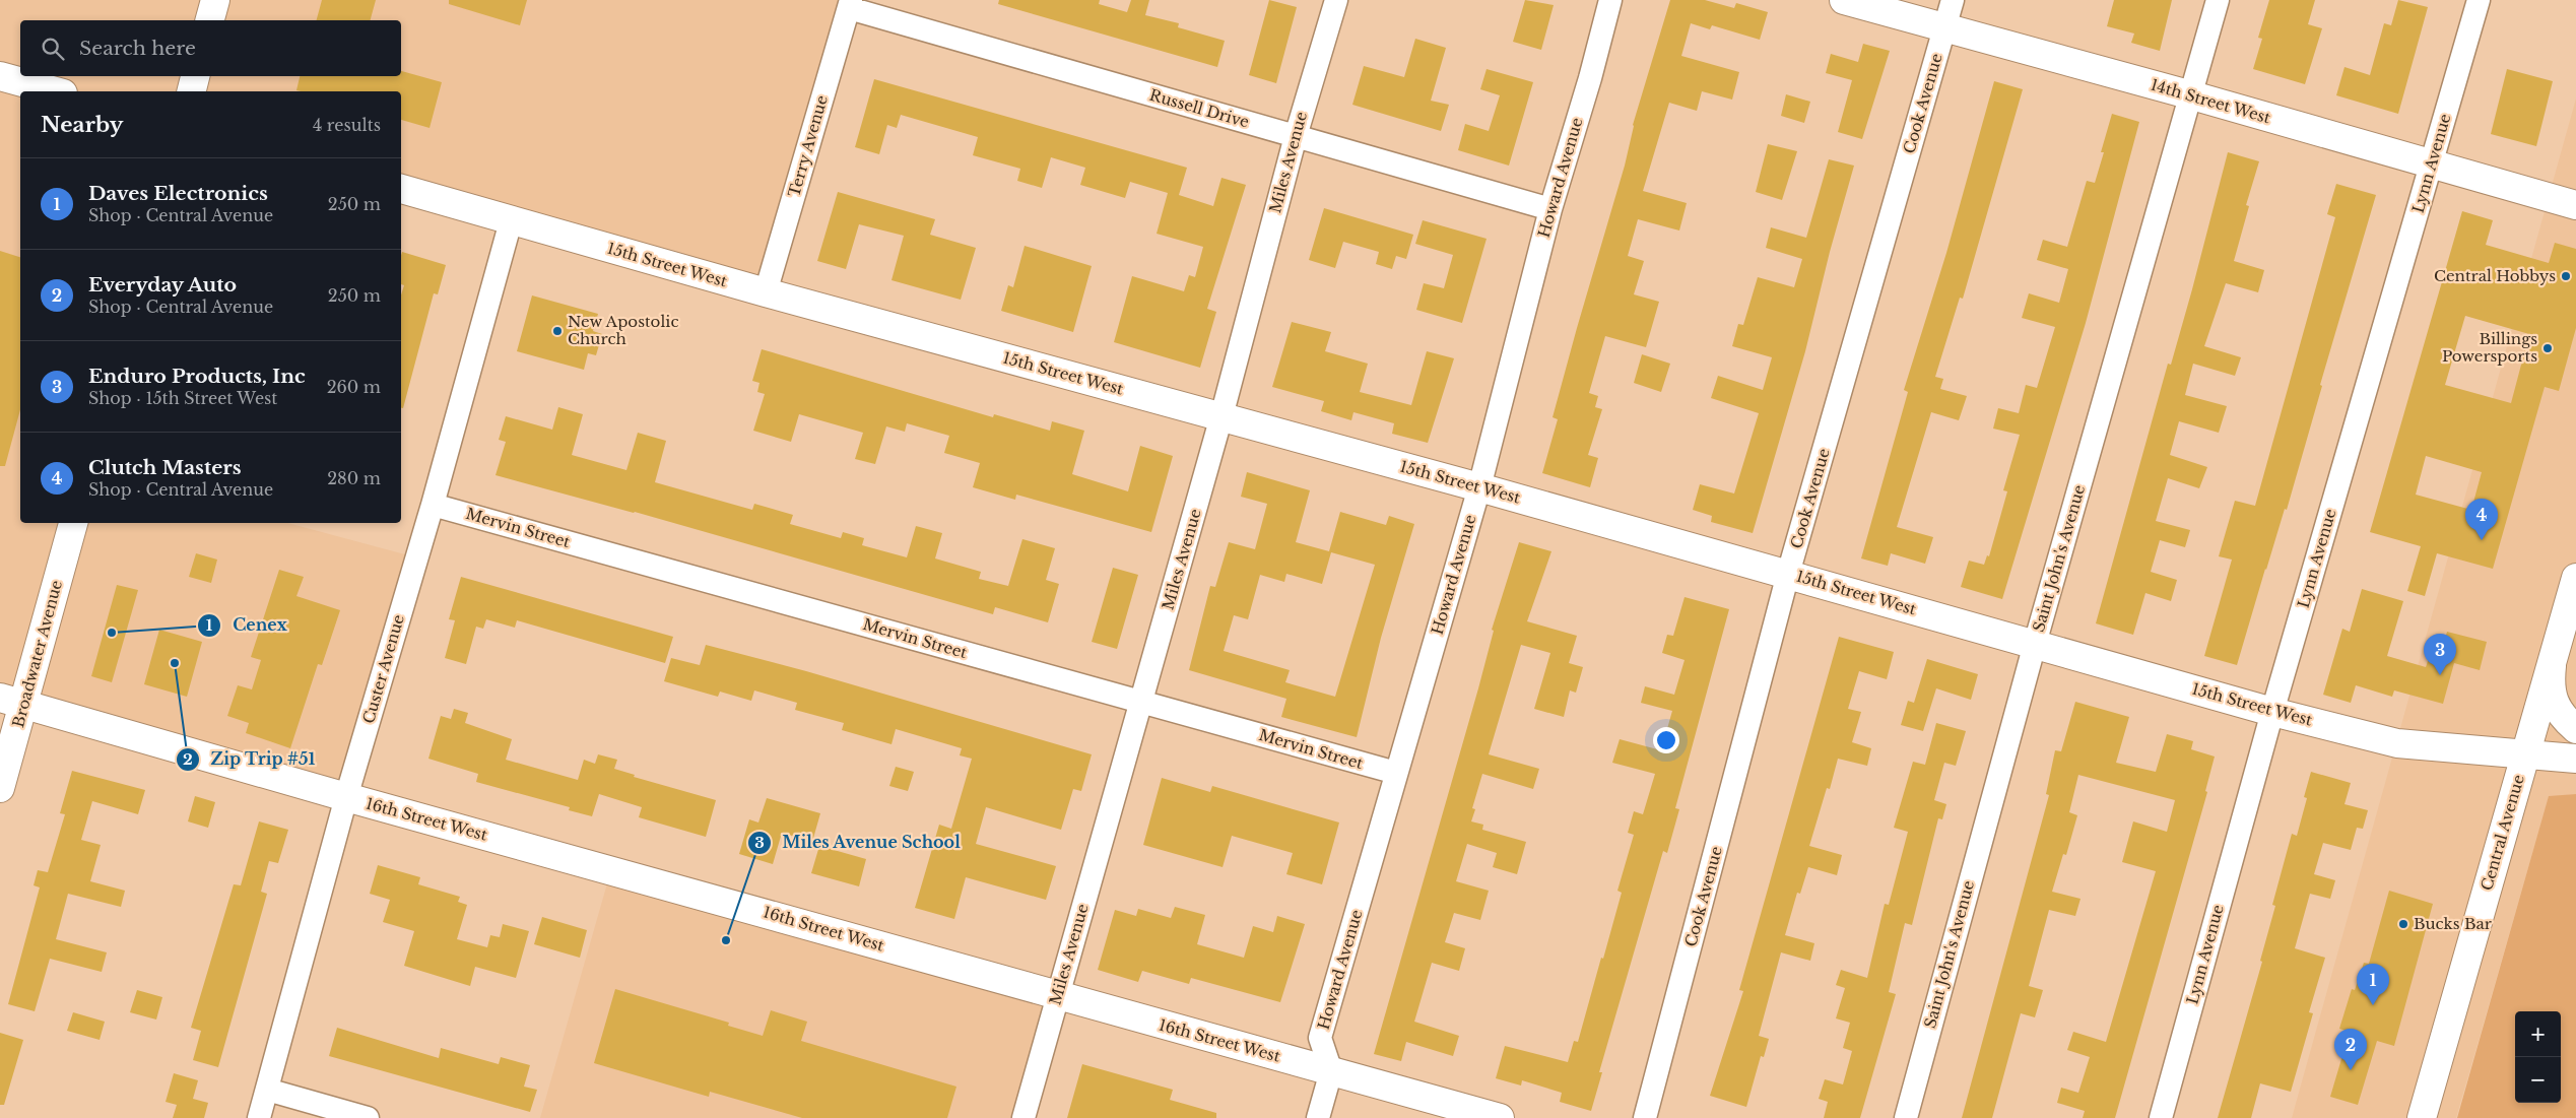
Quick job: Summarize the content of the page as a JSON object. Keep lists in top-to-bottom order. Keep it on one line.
{"streets":{"street":["14th Street West","Cook Avenue","Russell Drive","Terry Avenue","Miles Avenue","Lynn Avenue","Howard Avenue","15th Street West","Mervin Street","Saint John's Avenue","Broadwater Avenue","Custer Avenue","16th Street West","Central Avenue"]},"crossings":[["14th Street West","Cook Avenue"],["14th Street West","Lynn Avenue"],["14th Street West","Saint John's Avenue"],["Cook Avenue","15th Street West"],["Russell Drive","Terry Avenue"],["Russell Drive","Miles Avenue"],["Russell Drive","Howard Avenue"],["Terry Avenue","15th Street West"],["Miles Avenue","15th Street West"],["Miles Avenue","Mervin Street"],["Miles Avenue","16th Street West"],["Lynn Avenue","15th Street West"],["Howard Avenue","15th Street West"],["Howard Avenue","Mervin Street"],["Howard Avenue","16th Street West"],["15th Street West","Saint John's Avenue"],["15th Street West","Custer Avenue"],["15th Street West","Central Avenue"],["Mervin Street","Custer Avenue"],["Broadwater Avenue","16th Street West"],["Custer Avenue","16th Street West"]],"places":["Central Hobbys","New Apostolic Church","Billings Powersports","Cenex","Zip Trip #51","Bucks Bar","Miles Avenue School"],"page":{"search":"Search here","heading":["Nearby","4 results"],"list":[{"mark":"1","name":"Daves Electronics","note":"Shop · Central Avenue","value":"250 m"},{"mark":"2","name":"Everyday Auto","note":"Shop · Central Avenue","value":"250 m"},{"mark":"3","name":"Enduro Products, Inc","note":"Shop · 15th Street West","value":"260 m"},{"mark":"4","name":"Clutch Masters","note":"Shop · Central Avenue","value":"280 m"}],"pins":["4","3","1","2"],"map_buttons":["+","−"]}}
